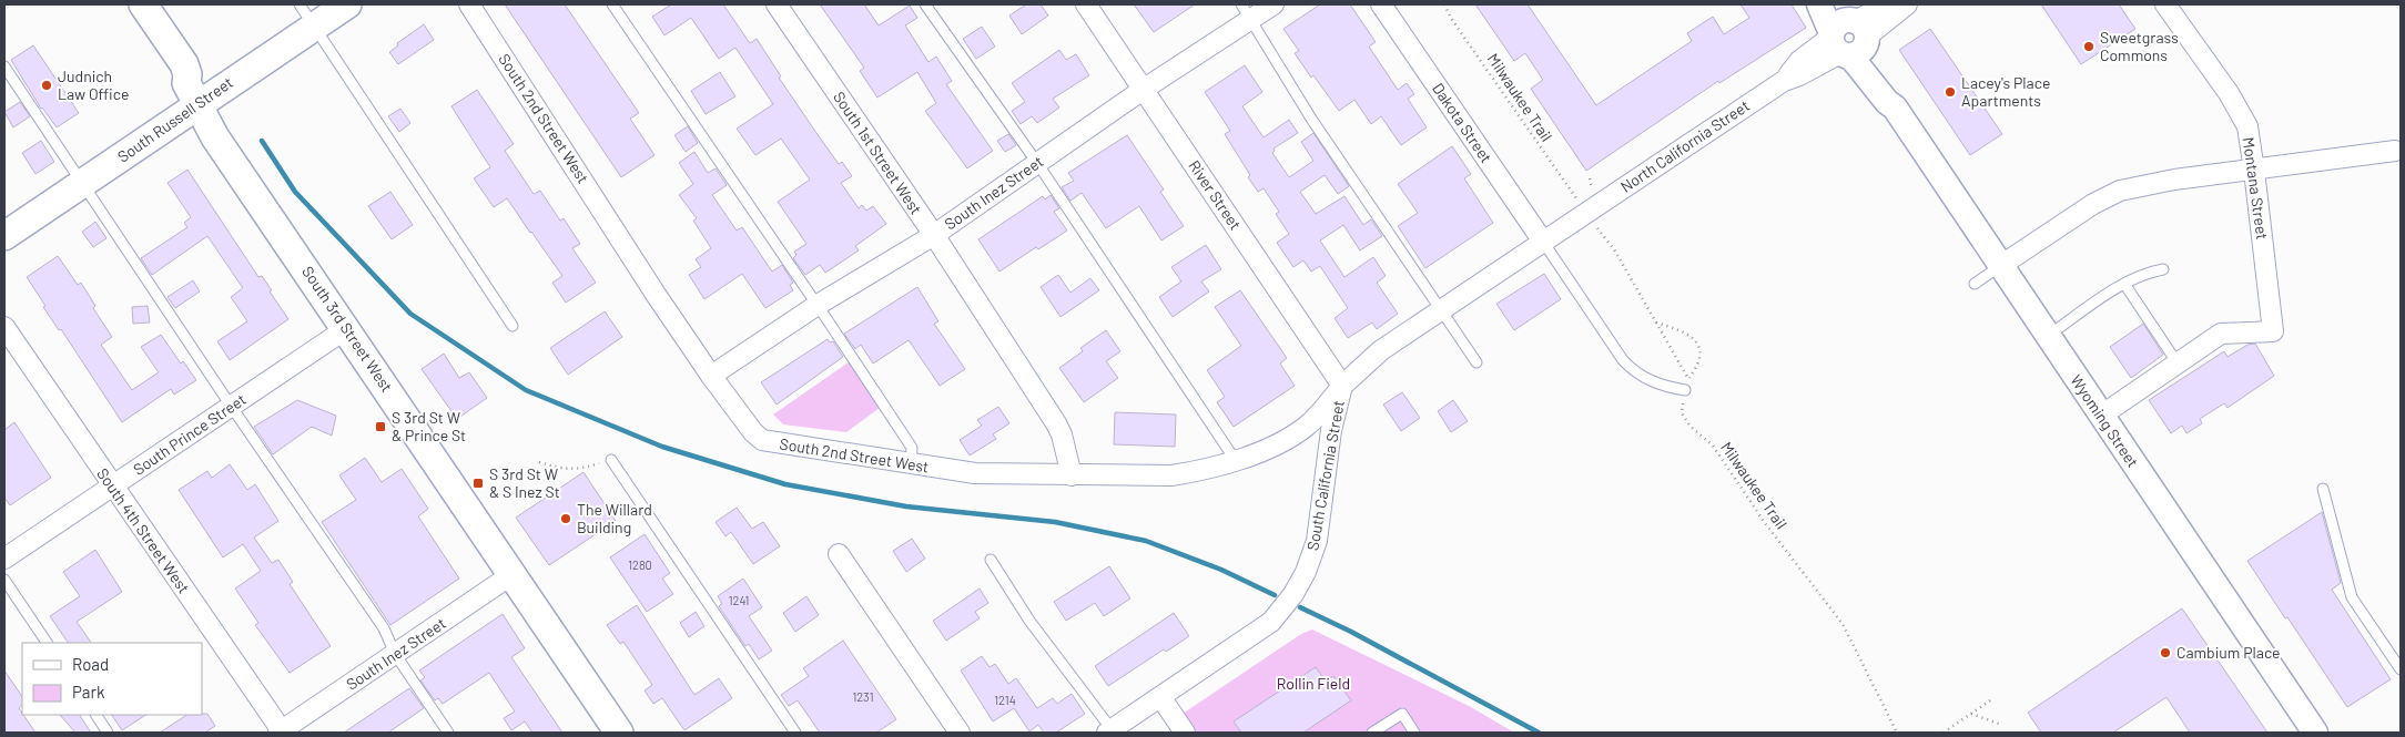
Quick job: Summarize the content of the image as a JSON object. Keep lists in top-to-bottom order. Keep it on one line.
{"streets":{"main road":["South Russell Street","South 3rd Street West"],"street":["South 2nd Street West","Dakota Street","North California Street","South 1st Street West","Montana Street","South Inez Street","River Street","Wyoming Street","South Prince Street","South California Street","South 4th Street West"],"path":["Milwaukee Trail"]},"crossings":[["Milwaukee Trail","North California Street"],["Milwaukee Trail","South California Street"],["South 2nd Street West","South 1st Street West"],["South 2nd Street West","South Inez Street"],["South 2nd Street West","River Street"],["South 2nd Street West","South California Street"],["South Russell Street","South 3rd Street West"],["Dakota Street","South California Street"],["North California Street","Wyoming Street"],["North California Street","South California Street"],["South 1st Street West","South Inez Street"],["South Inez Street","River Street"],["South Inez Street","South 3rd Street West"],["South Inez Street","South 4th Street West"],["River Street","South California Street"],["South 3rd Street West","South Prince Street"],["South Prince Street","South 4th Street West"]],"parks":["Rollin Field"],"places":{"other":["Sweetgrass Commons","Judnich Law Office","Lacey's Place Apartments","The Willard Building","Cambium Place"],"transit":["S 3rd St W & Prince St","S 3rd St W & S Inez St"]},"house_numbers":["1280","1241","1231","1214"],"legend":["Road","Park"]}
